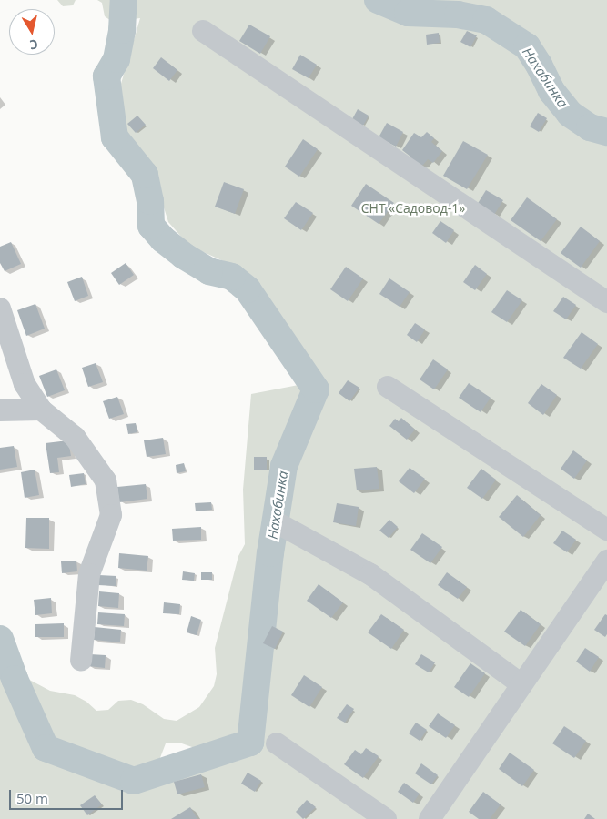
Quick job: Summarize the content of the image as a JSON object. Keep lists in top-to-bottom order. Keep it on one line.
{"water":["Нахабинка"],"parks":["СНТ «Садовод-1»"],"scale_bar":"50 m","north":"bottom"}
